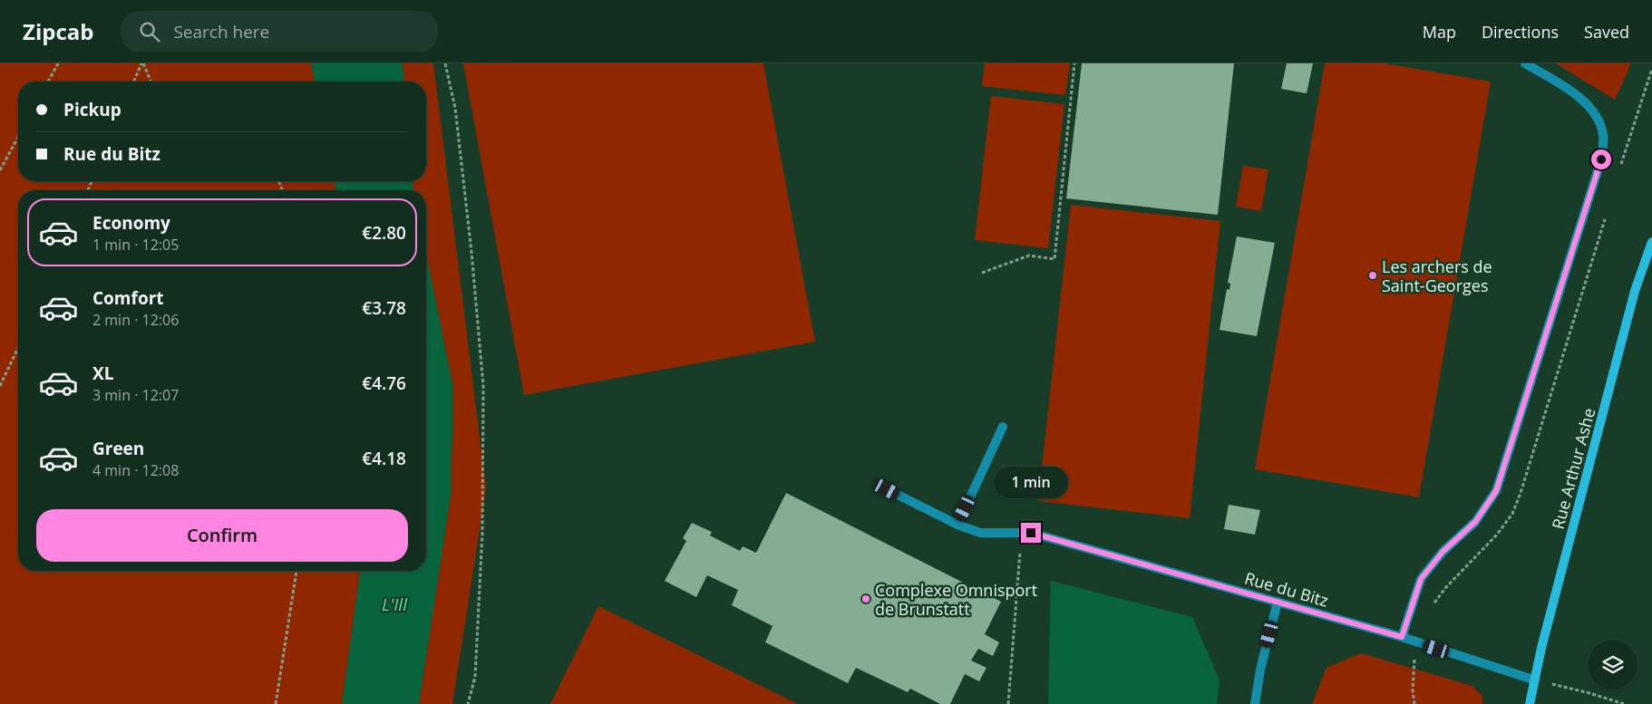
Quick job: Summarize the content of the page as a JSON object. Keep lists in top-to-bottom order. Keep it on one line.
{"streets":{"main road":["Rue Arthur Ashe"],"street":["Rue du Bitz"]},"crossings":[["Rue Arthur Ashe","Rue du Bitz"]],"water":["L'Ill"],"places":["Les archers de Saint-Georges","Complexe Omnisport de Brunstatt"],"page":{"header":"Zipcab","search":"Search here","nav":["Map","Directions","Saved"],"banner":["Pickup","Rue du Bitz"],"list":[{"name":"Economy","note":"1 min · 12:05","value":"€2.80"},{"name":"Comfort","note":"2 min · 12:06","value":"€3.78"},{"name":"XL","note":"3 min · 12:07","value":"€4.76"},{"name":"Green","note":"4 min · 12:08","value":"€4.18"}],"bubble":"1 min","buttons":"Confirm"}}
